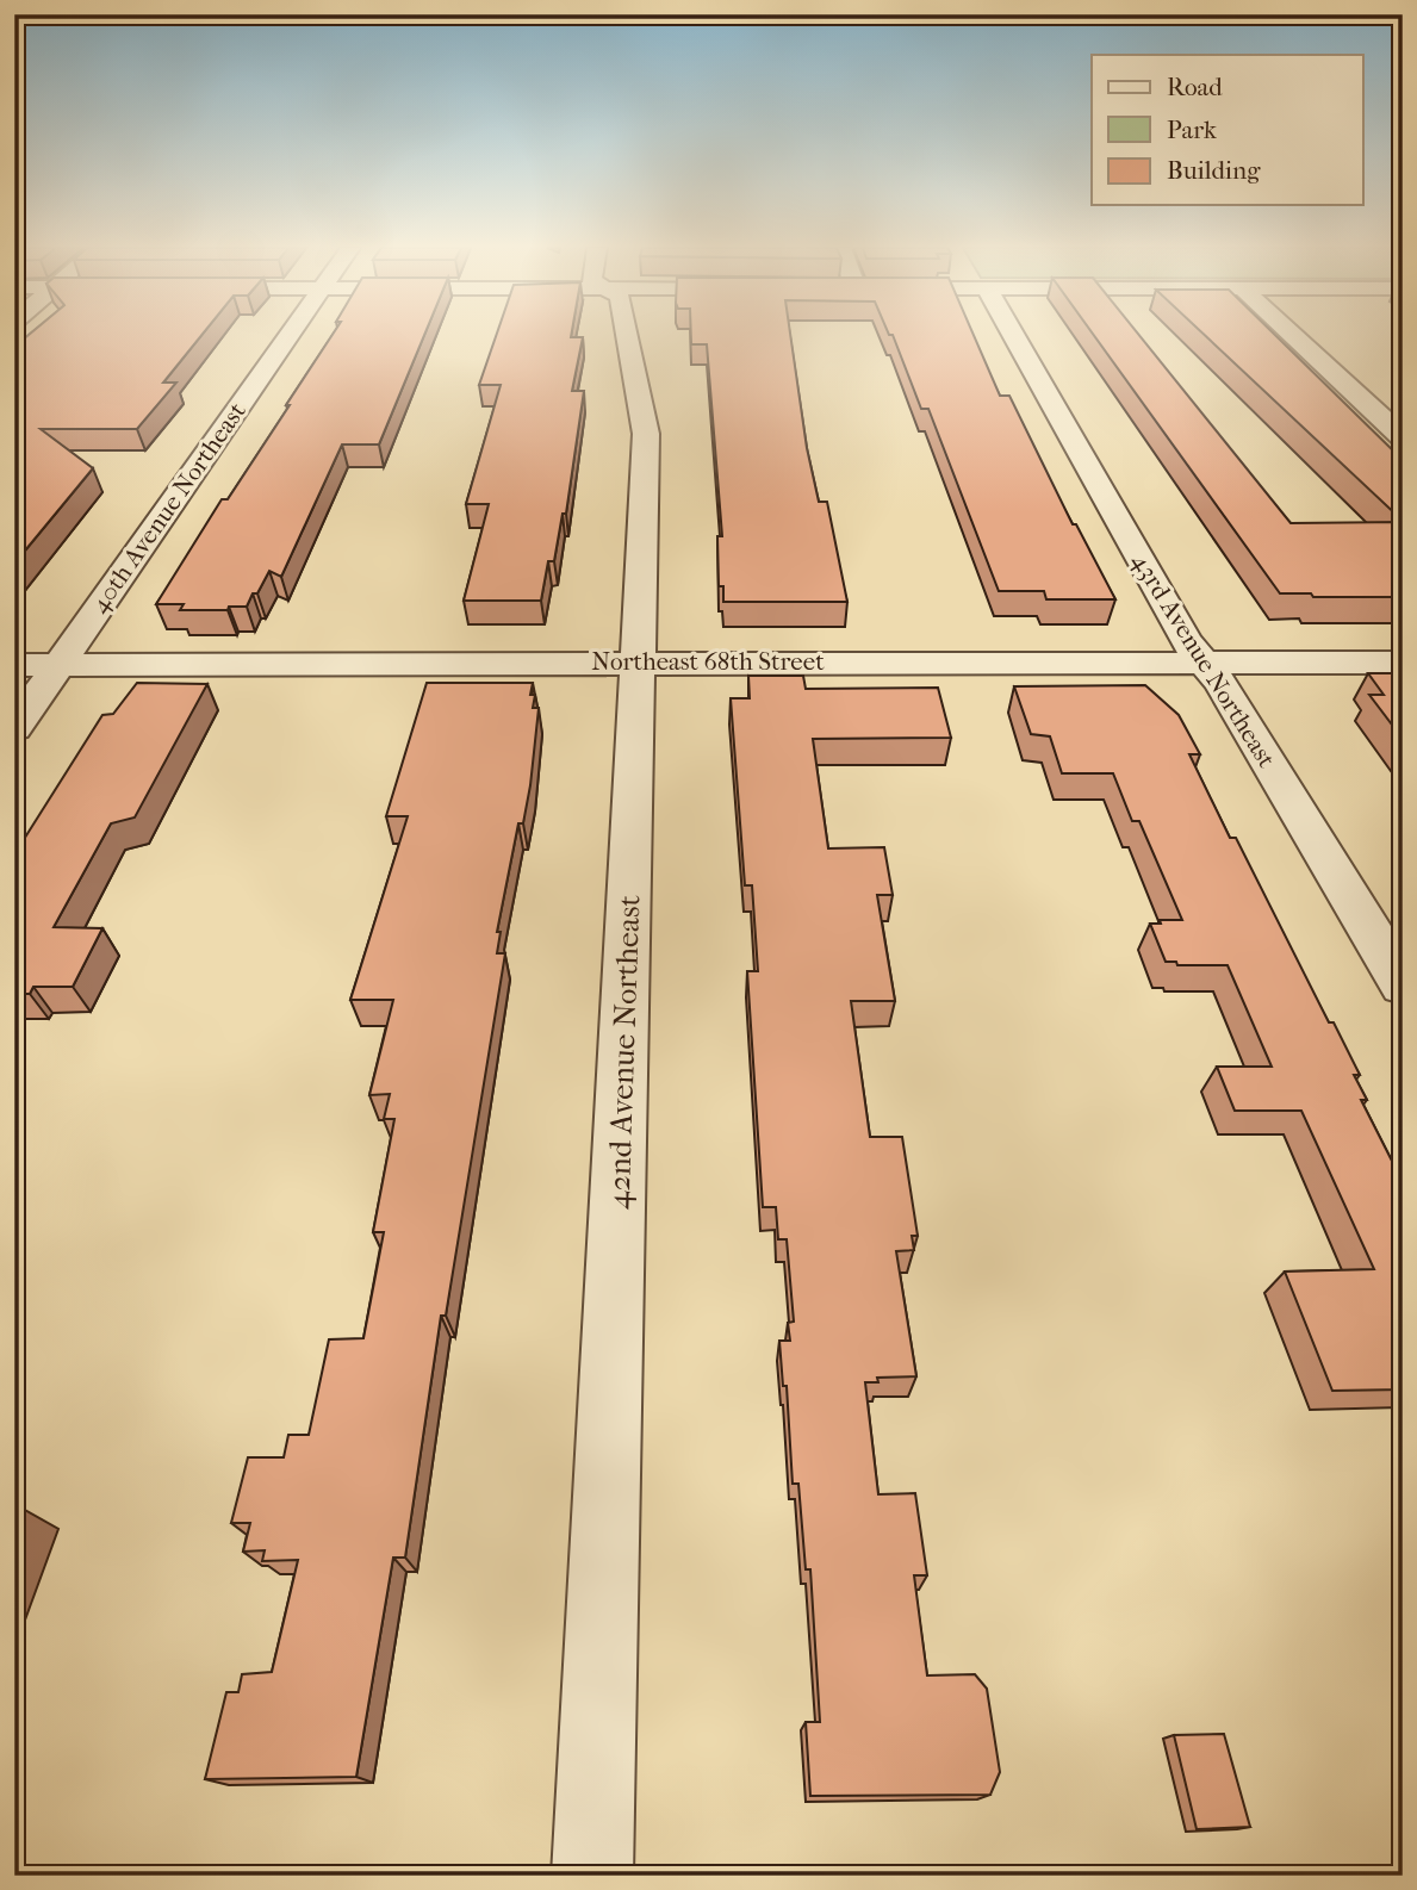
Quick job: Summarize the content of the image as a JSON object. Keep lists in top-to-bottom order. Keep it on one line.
{"streets":{"street":["40th Avenue Northeast","43rd Avenue Northeast","Northeast 68th Street","42nd Avenue Northeast"]},"crossings":[["40th Avenue Northeast","Northeast 68th Street"],["43rd Avenue Northeast","Northeast 68th Street"],["Northeast 68th Street","42nd Avenue Northeast"]],"legend":["Road","Park","Building"]}
